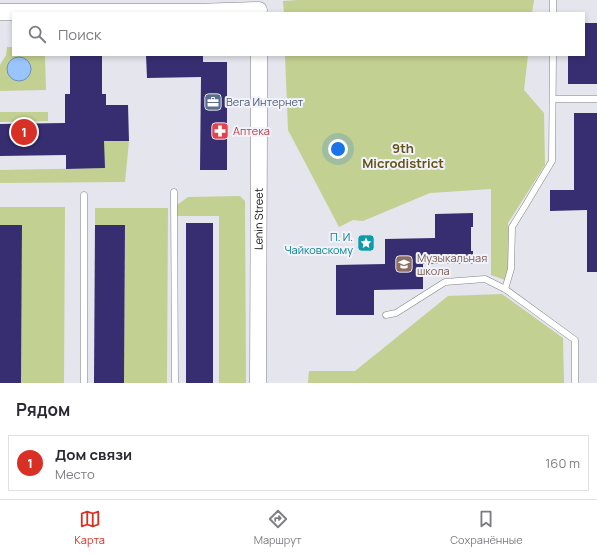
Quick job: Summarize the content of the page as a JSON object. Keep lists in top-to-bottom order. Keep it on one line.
{"streets":{"street":["Lenin Street"]},"districts":["9th Microdistrict"],"places":{"office":["Вега Интернет"],"pharmacy":["Аптека"],"place":["П. И. Чайковскому"],"school or university":["Музыкальная школа"]},"page":{"search":"Поиск","pins":"1","heading":"Рядом","list":[{"mark":"1","name":"Дом связи","note":"Место","value":"160 m"}],"nav":["Карта","Маршрут","Сохранённые"]}}
